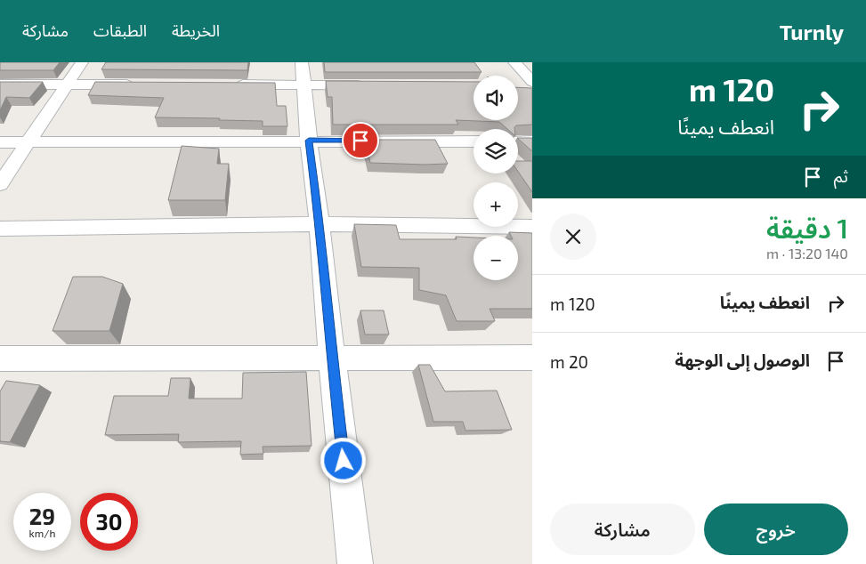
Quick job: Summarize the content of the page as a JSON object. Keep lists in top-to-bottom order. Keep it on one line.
{"page":{"header":"Turnly","nav":["الخريطة","الطبقات","مشاركة"],"turn":["120 m","انعطف يمينًا"],"map_buttons":["+","−"],"then":"ثم","heading":["1 دقيقة","140 m · 13:20"],"list":[{"name":"انعطف يمينًا","value":"120 m"},{"name":"الوصول إلى الوجهة","value":"20 m"}],"speed":"29 km/h","limit":"30","buttons":["خروج","مشاركة"]}}
